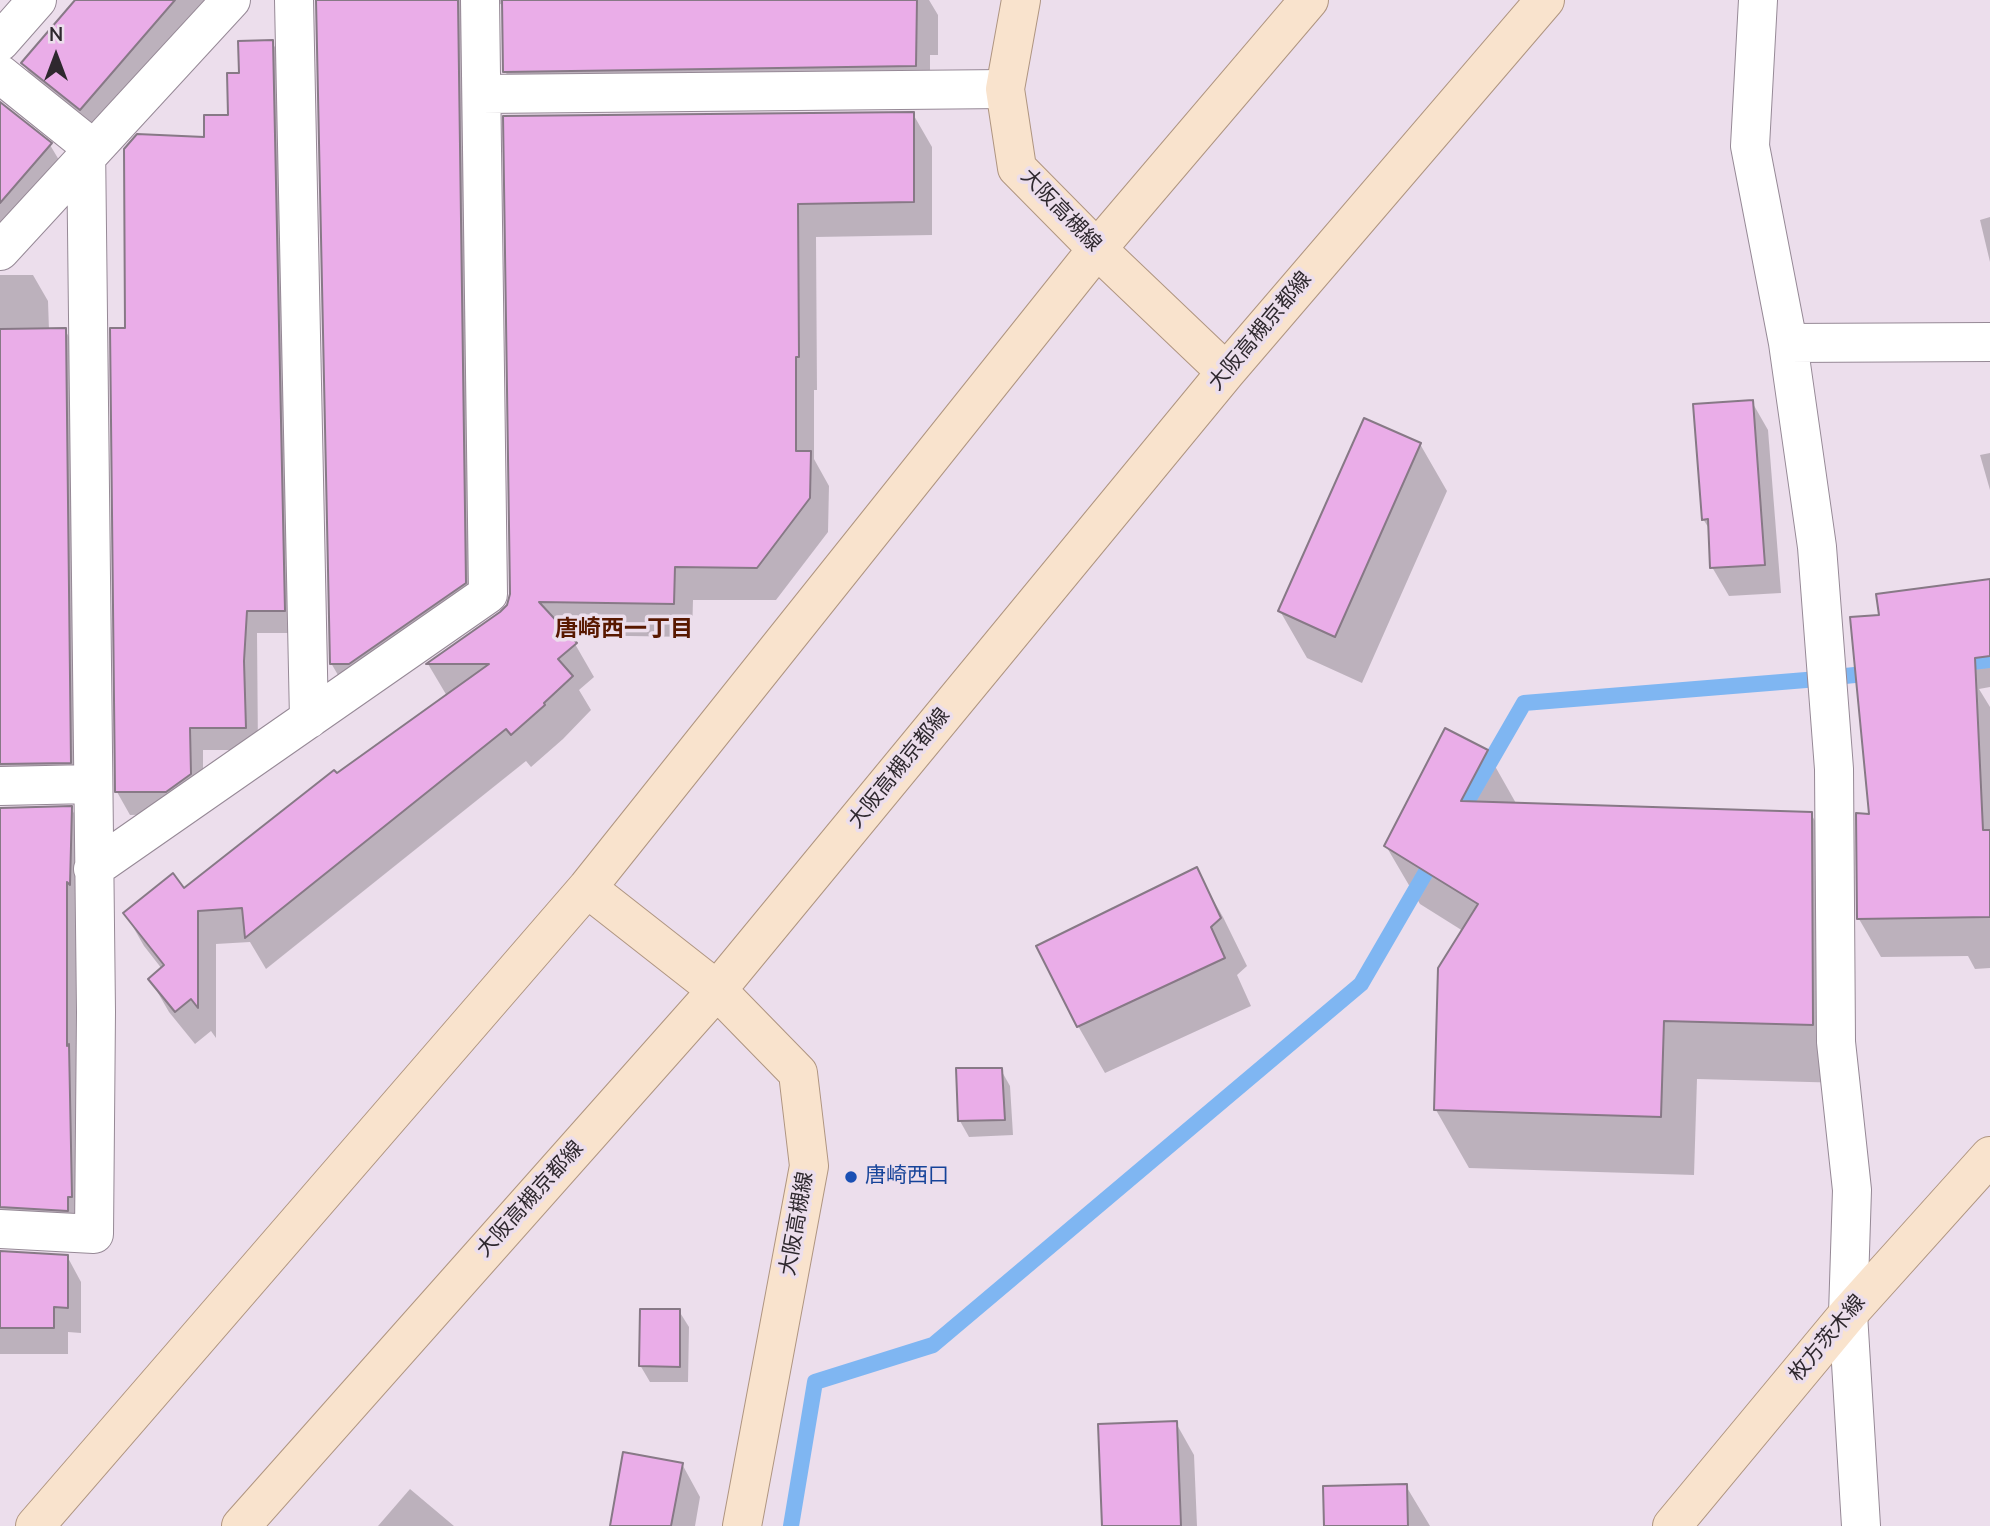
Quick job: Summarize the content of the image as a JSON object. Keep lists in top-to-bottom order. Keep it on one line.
{"streets":{"main road":["大阪高槻線","大阪高槻京都線","枚方茨木線"]},"crossings":[["大阪高槻線","大阪高槻京都線"]],"districts":["唐崎西一丁目"],"places":["唐崎西口"],"north":"top"}
